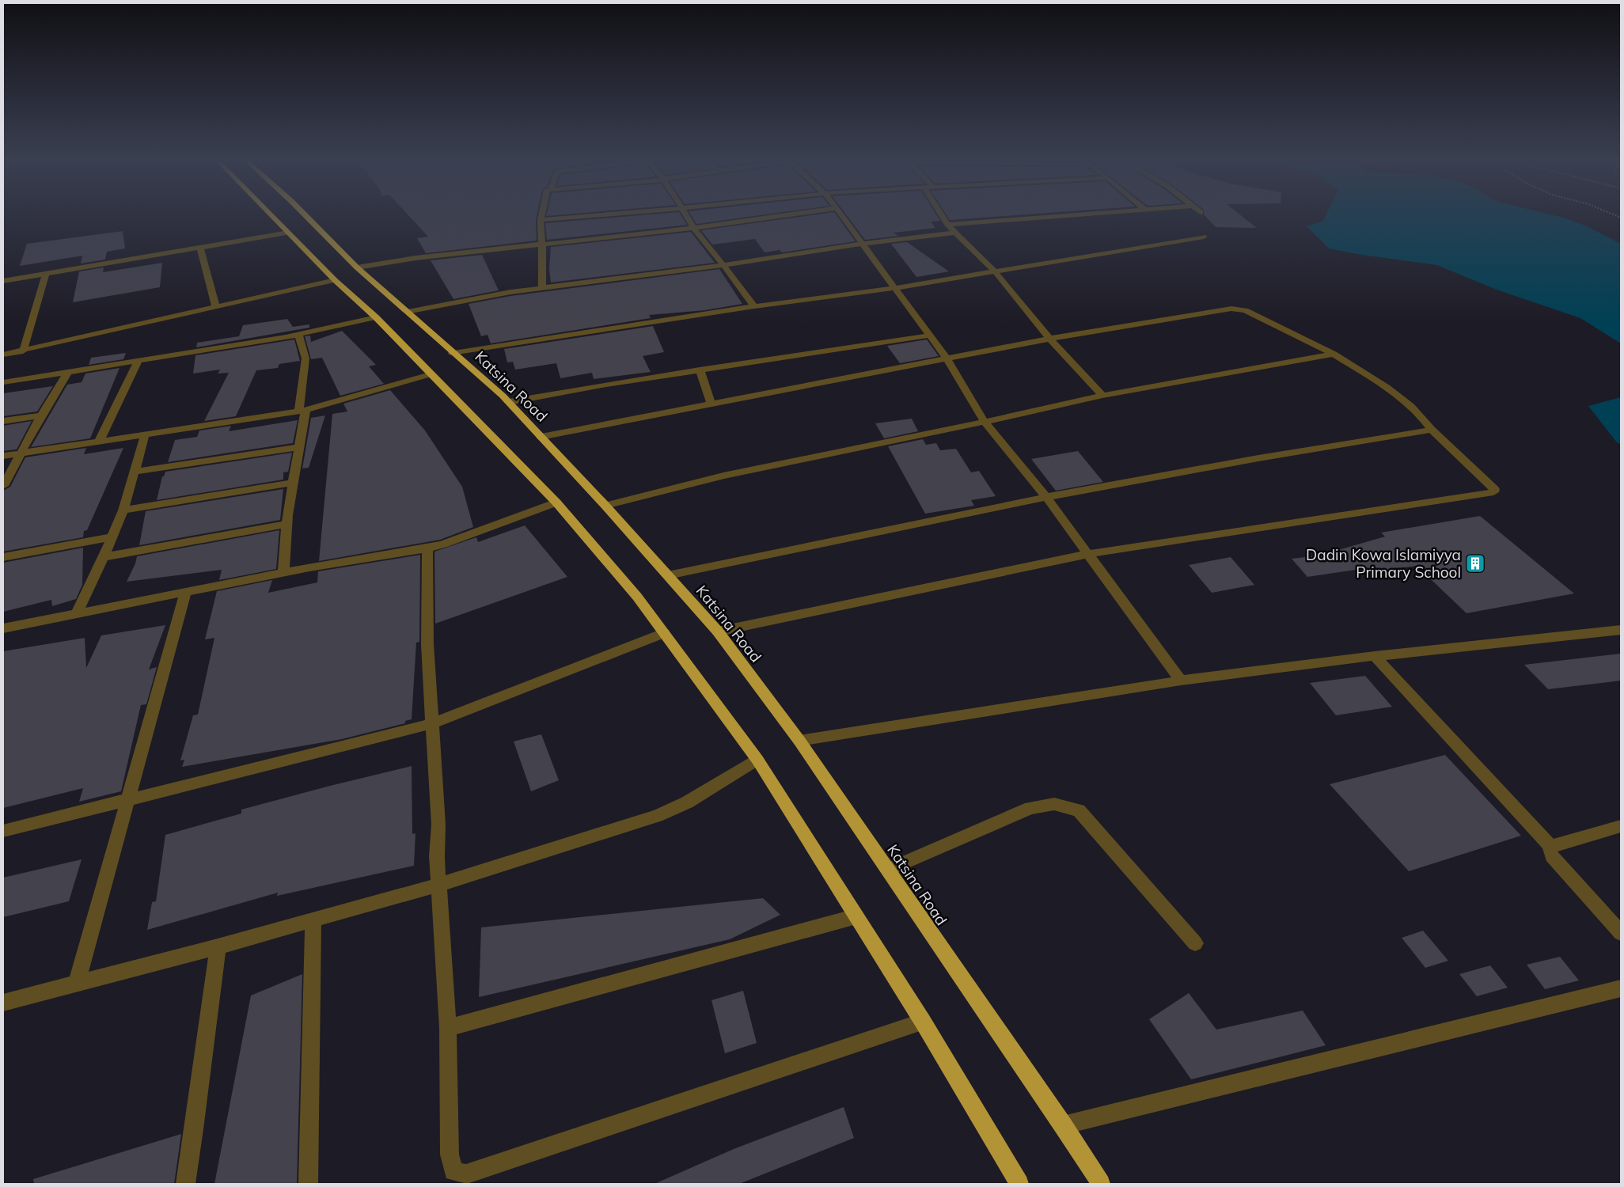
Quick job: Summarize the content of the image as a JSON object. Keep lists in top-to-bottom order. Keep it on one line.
{"streets":{"highway":["Katsina Road"]},"places":{"building":["Dadin Kowa Islamiyya Primary School"]}}
